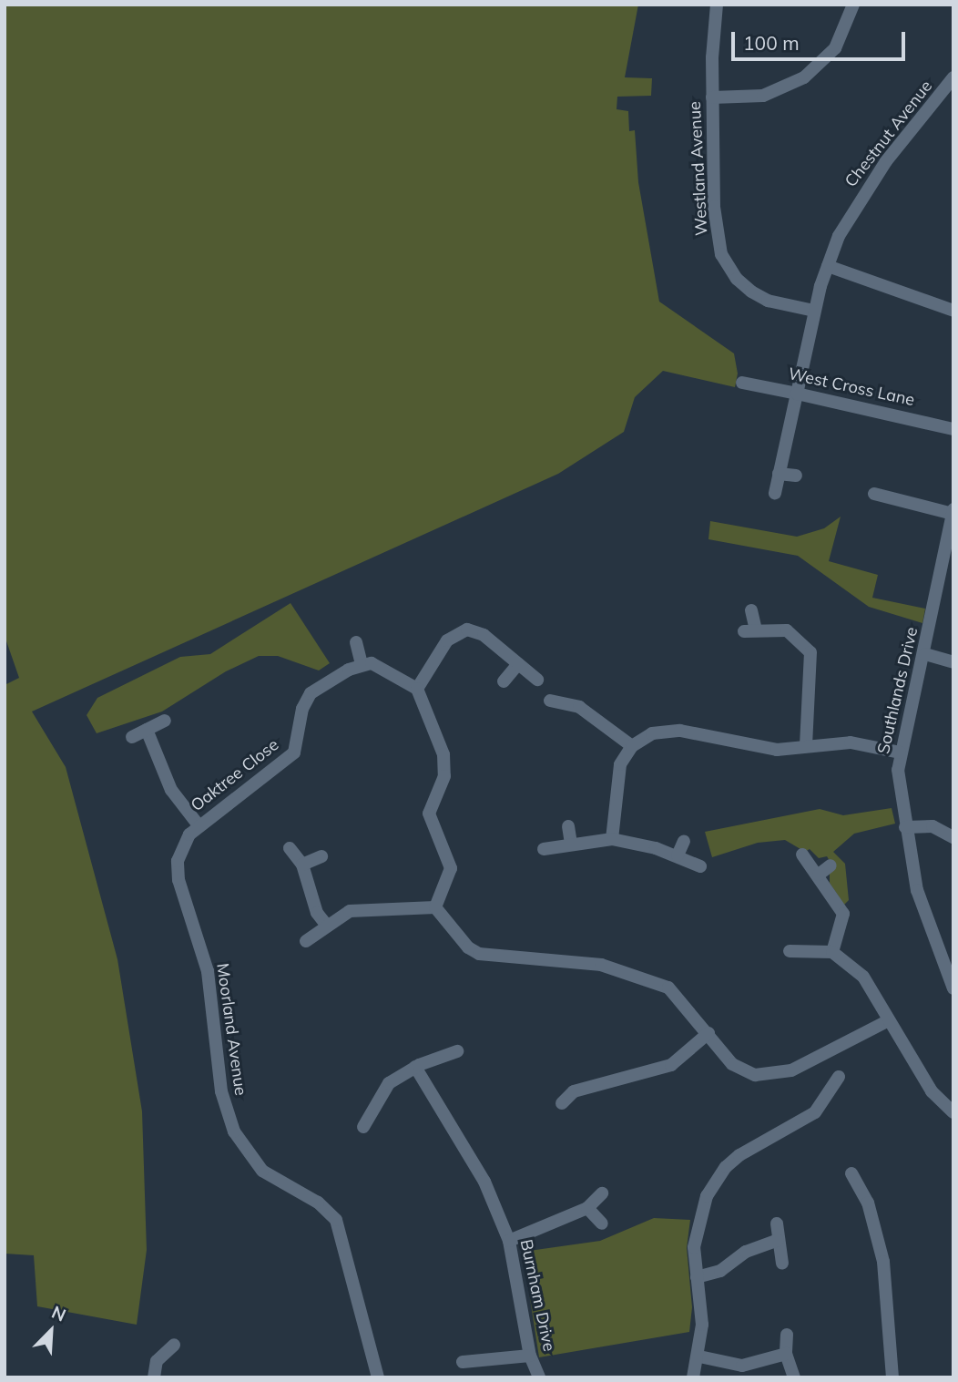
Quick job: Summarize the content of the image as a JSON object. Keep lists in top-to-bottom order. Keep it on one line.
{"streets":{"street":["Chestnut Avenue","Westland Avenue","West Cross Lane","Southlands Drive","Oaktree Close","Moorland Avenue","Burnham Drive"]},"crossings":[["Chestnut Avenue","Westland Avenue"],["Chestnut Avenue","West Cross Lane"],["Oaktree Close","Moorland Avenue"]],"scale_bar":"100 m","north":"top right"}
